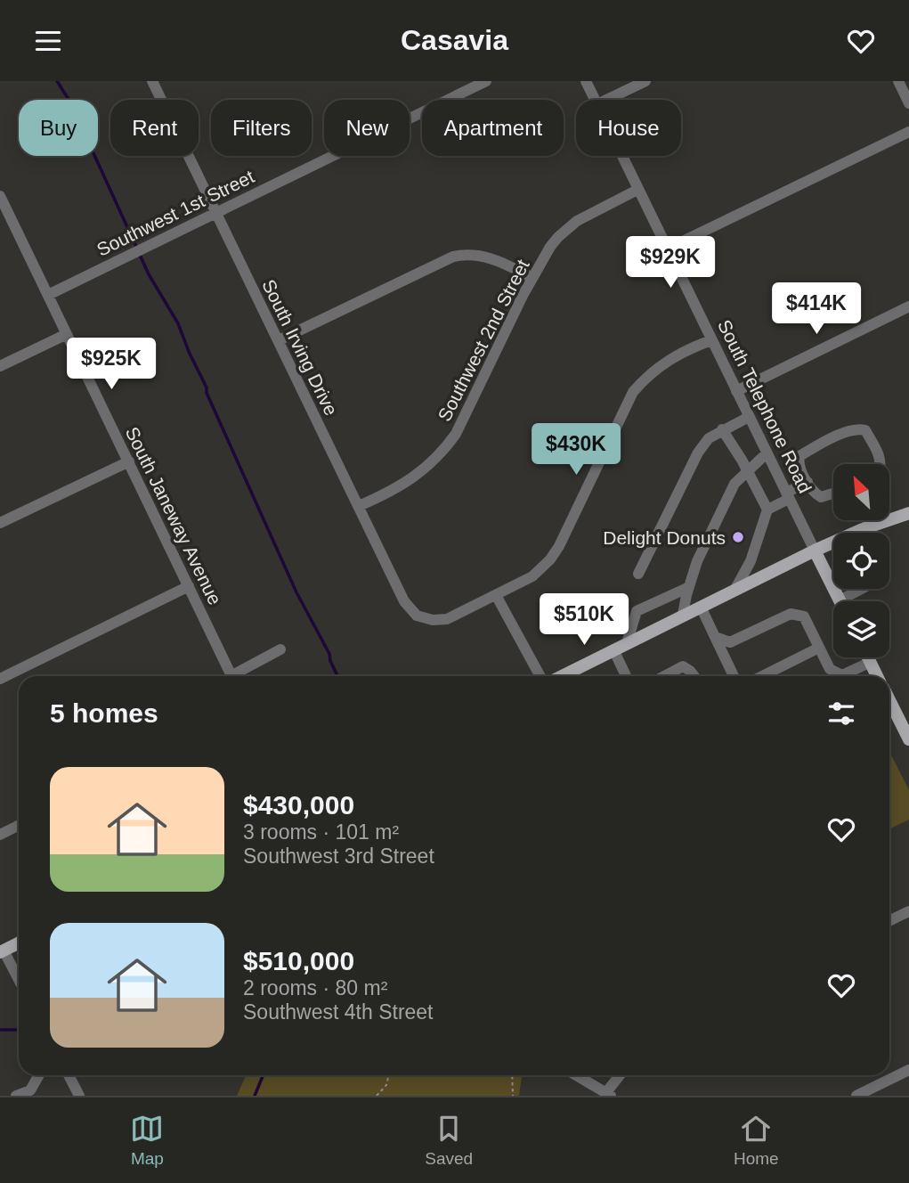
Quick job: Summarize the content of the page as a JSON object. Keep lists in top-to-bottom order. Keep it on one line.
{"streets":{"main road":["South Telephone Road"],"street":["Southwest 1st Street","Southwest 2nd Street","South Irving Drive","South Janeway Avenue"]},"crossings":[["Southwest 1st Street","South Irving Drive"],["Southwest 1st Street","South Janeway Avenue"],["Southwest 2nd Street","South Irving Drive"],["Southwest 2nd Street","South Telephone Road"]],"places":["Delight Donuts"],"north":"top left","page":{"header":"Casavia","chip":["Buy","Rent","Filters","New","Apartment","House"],"price":["$929K","$414K","$925K","$430K","$510K"],"heading":"5 homes","list":[{"name":"$430,000","note":"3 rooms · 101 m² · Southwest 3rd Street"},{"name":"$510,000","note":"2 rooms · 80 m² · Southwest 4th Street"}],"tabs":["Map","Saved","Home"]}}
